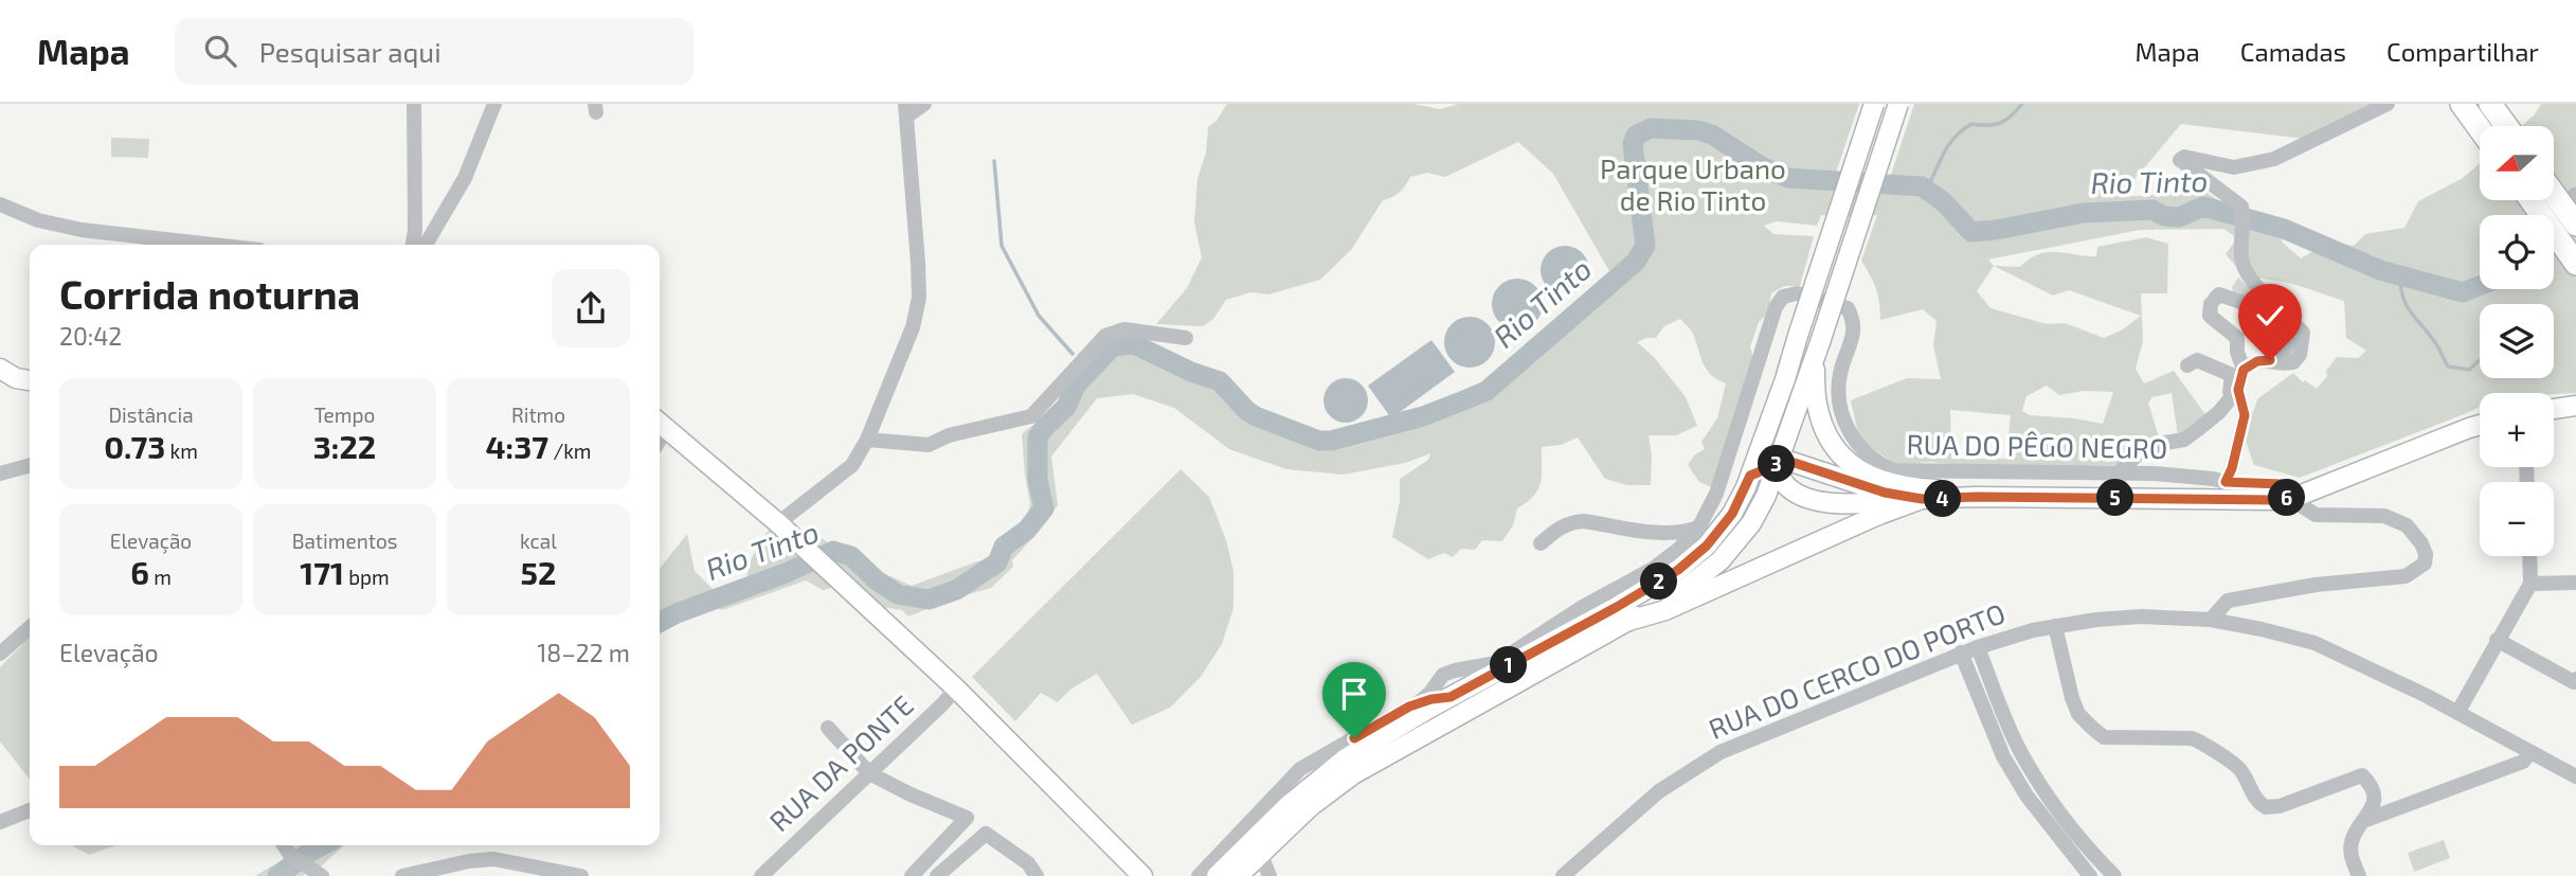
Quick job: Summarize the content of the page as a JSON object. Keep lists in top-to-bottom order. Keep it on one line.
{"streets":{"street":["RUA DO PÊGO NEGRO","RUA DO CERCO DO PORTO","RUA DA PONTE"]},"crossings":[["RUA DO PÊGO NEGRO","RUA DO CERCO DO PORTO"]],"water":["Rio Tinto"],"parks":["Parque Urbano de Rio Tinto"],"north":"left","page":{"header":"Mapa","search":"Pesquisar aqui","nav":["Mapa","Camadas","Compartilhar"],"map_buttons":["+","−"],"heading":["Corrida noturna","20:42"],"stats":[["Distância","0.73 km"],["Tempo","3:22"],["Ritmo","4:37 /km"],["Elevação","6 m"],["Batimentos","171 bpm"],["kcal","52"]],"pins":["3","5","6","4","2","1"],"chart":["Elevação","18–22 m"]}}
